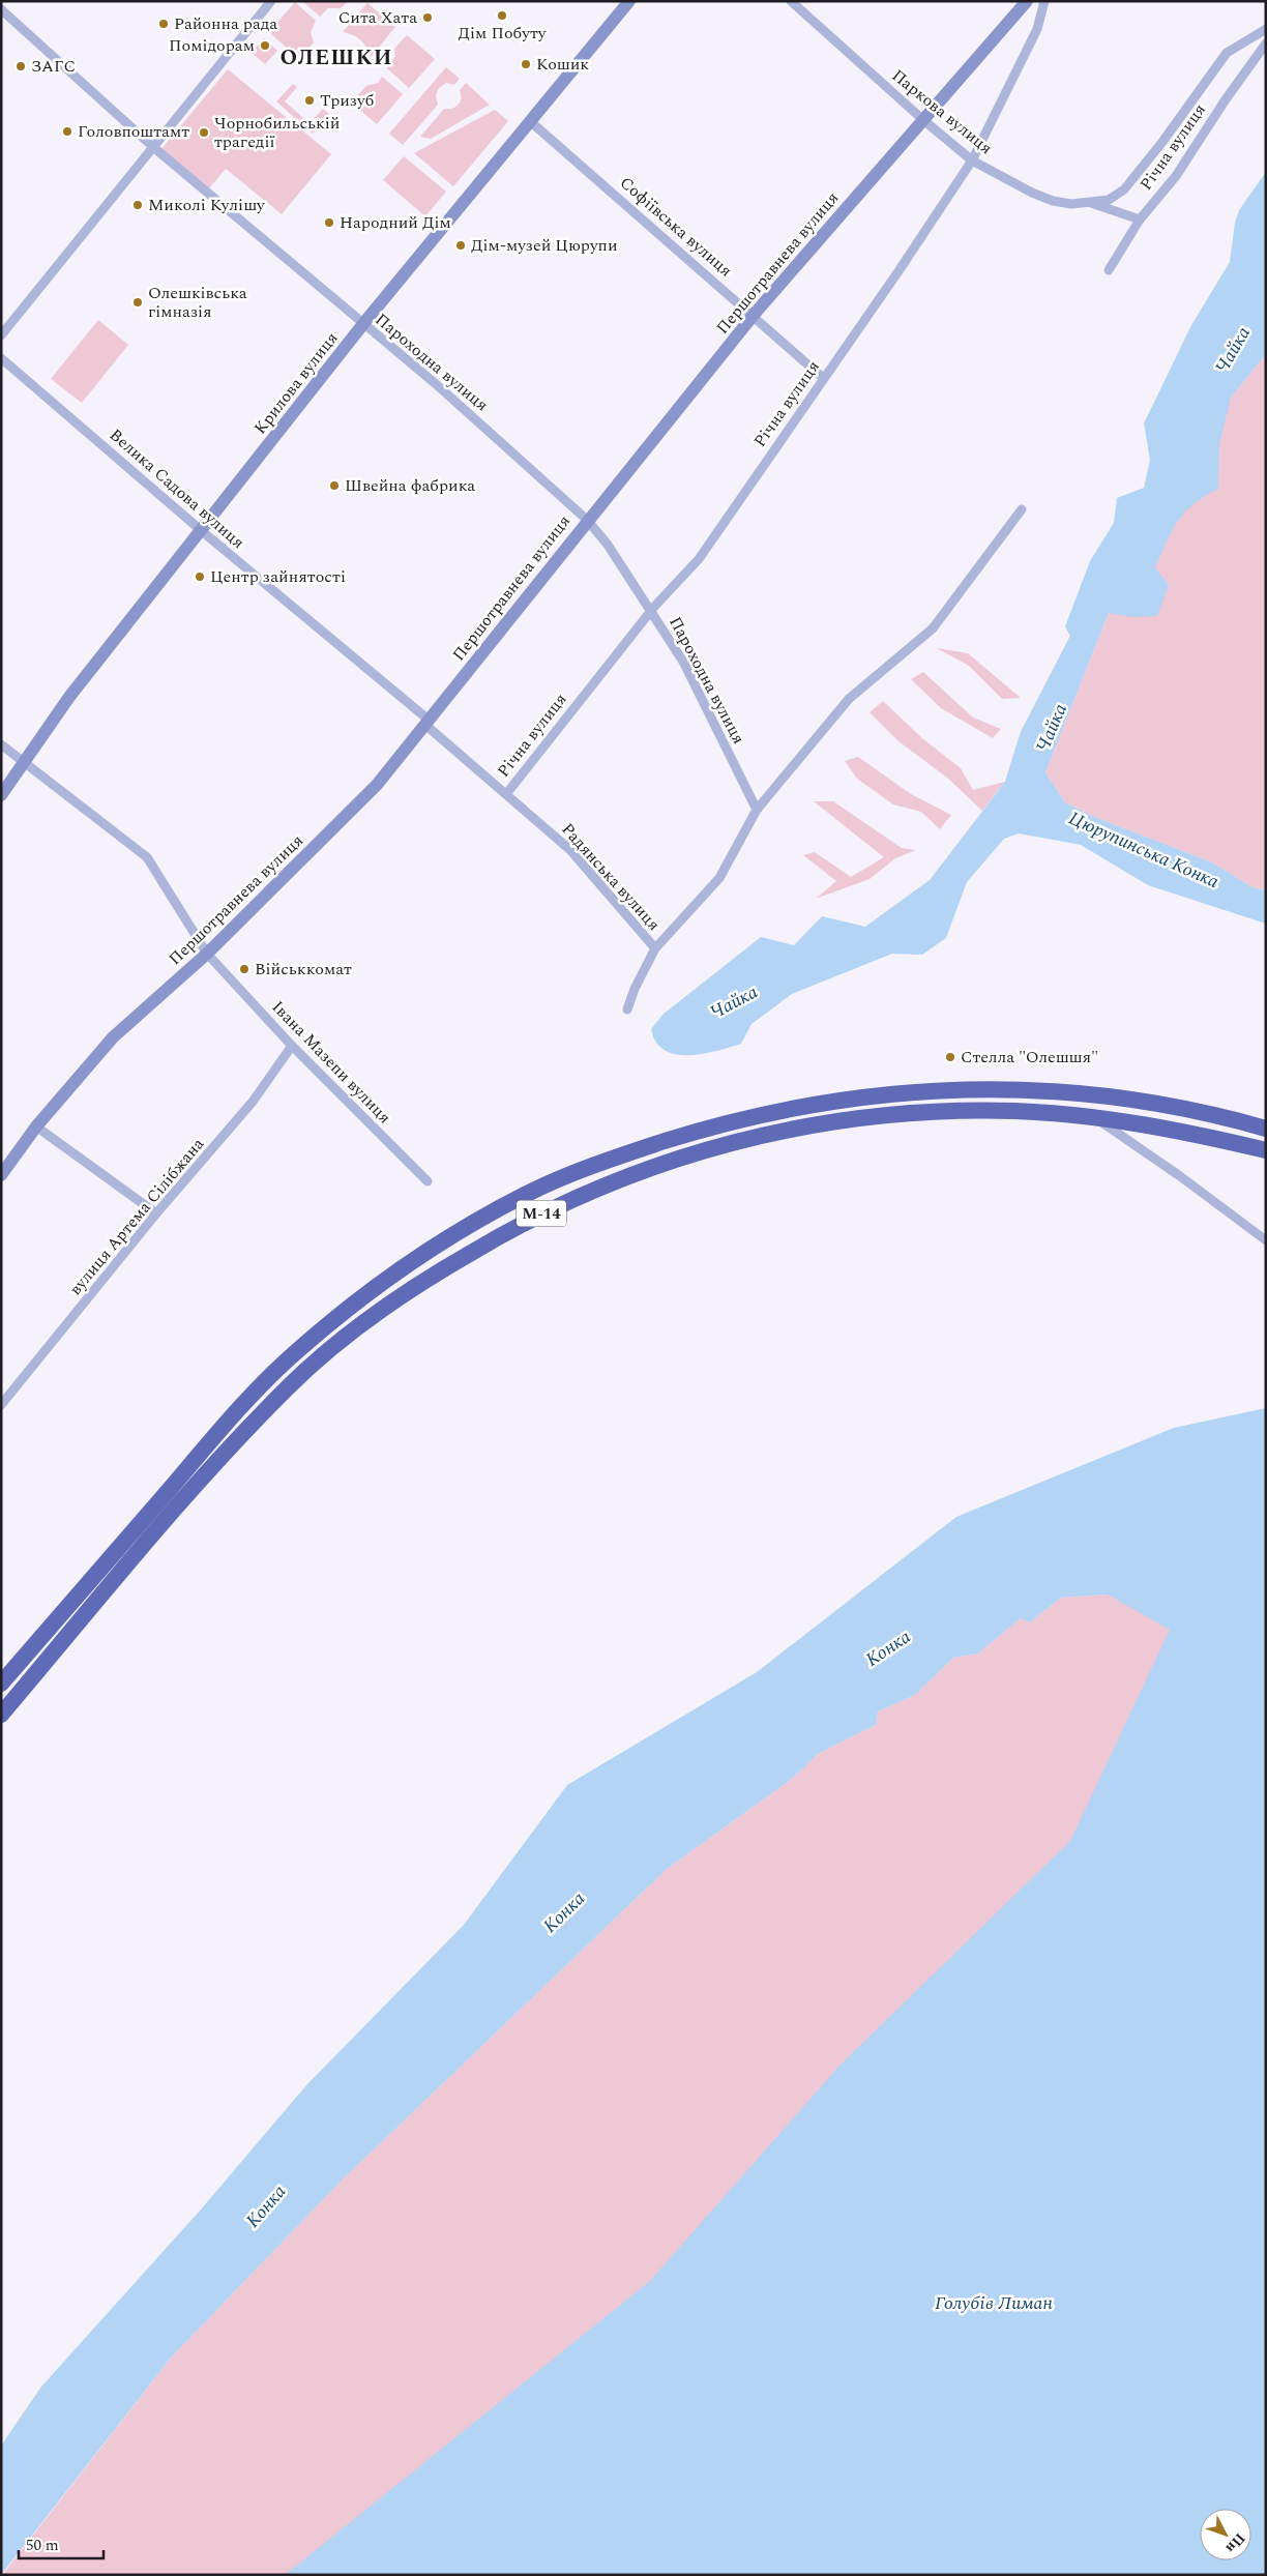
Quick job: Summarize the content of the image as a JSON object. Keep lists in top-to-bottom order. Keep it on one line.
{"streets":{"highway":["М-14"],"street":["Паркова вулиця","Річна вулиця","Софіївська вулиця","Першотравнева вулиця","Пароходна вулиця","Крилова вулиця","Велика Садова вулиця","Радянська вулиця","Івана Мазепи вулиця","вулиця Артема Сілібжана"]},"crossings":[["Паркова вулиця","Річна вулиця"],["Паркова вулиця","Першотравнева вулиця"],["Річна вулиця","Софіївська вулиця"],["Річна вулиця","Пароходна вулиця"],["Річна вулиця","Радянська вулиця"],["Софіївська вулиця","Першотравнева вулиця"],["Софіївська вулиця","Крилова вулиця"],["Першотравнева вулиця","Пароходна вулиця"],["Першотравнева вулиця","Велика Садова вулиця"],["Першотравнева вулиця","Радянська вулиця"],["Першотравнева вулиця","Івана Мазепи вулиця"],["Пароходна вулиця","Крилова вулиця"],["Крилова вулиця","Велика Садова вулиця"],["Крилова вулиця","Івана Мазепи вулиця"],["Велика Садова вулиця","Радянська вулиця"],["Івана Мазепи вулиця","вулиця Артема Сілібжана"]],"districts":["ОЛЕШКИ"],"water":["Чайка","Цюрупинська Конка","Конка","Голубів Лиман"],"places":["Дім Побуту","Сита Хата","Районна рада","Помідорам","Кошик","ЗАГС","Тризуб","Головпоштамт","Чорнобильській трагедії","Миколі Кулішу","Народний Дім","Дім-музей Цюрупи","Олешківська гімназія","Швейна фабрика","Центр зайнятості","Військкомат","Стелла \"Олешшя\""],"scale_bar":"50 m","north":"bottom right"}
